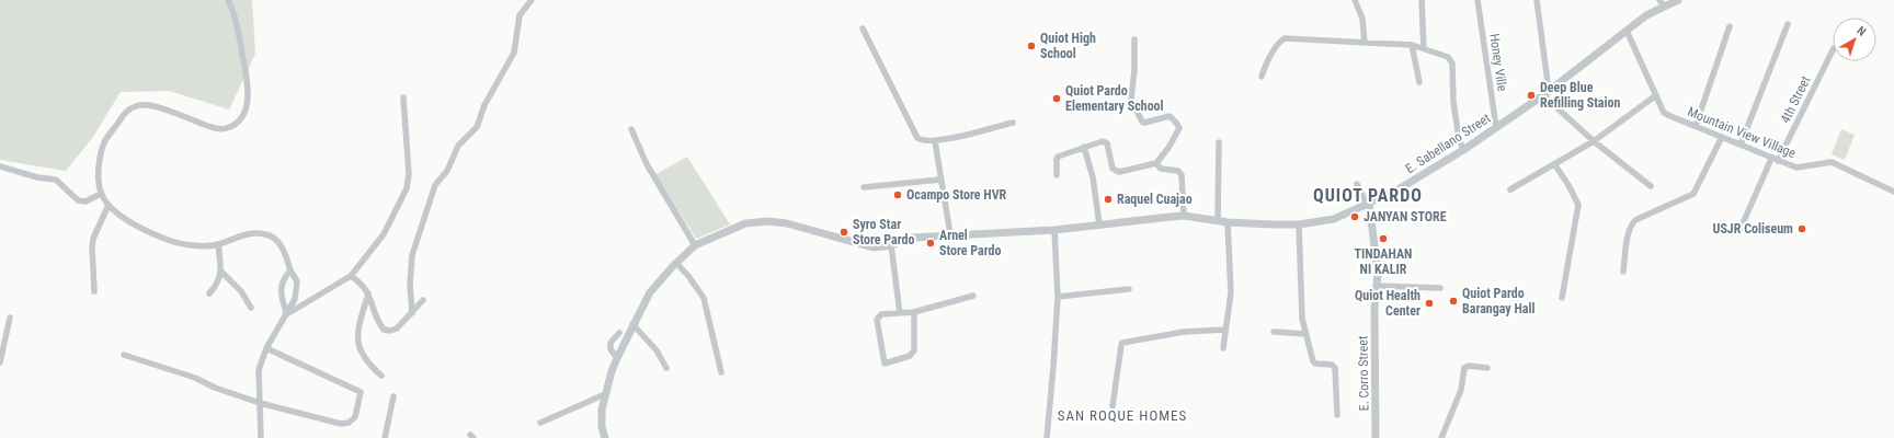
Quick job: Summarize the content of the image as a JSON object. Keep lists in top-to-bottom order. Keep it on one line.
{"streets":{"street":["Honey Ville","4th Street","Mountain View Village","E. Sabellano Street","E. Corro Street"]},"crossings":[["Honey Ville","E. Sabellano Street"],["4th Street","Mountain View Village"],["Mountain View Village","E. Sabellano Street"],["E. Sabellano Street","E. Corro Street"]],"districts":["QUIOT PARDO","SAN ROQUE HOMES"],"places":["Quiot High School","Deep Blue Refilling Staion","Quiot Pardo Elementary School","Ocampo Store HVR","Raquel Cuajao","JANYAN STORE","USJR Coliseum","Syro Star Store Pardo","TINDAHAN NI KALIR","Arnel Store Pardo","Quiot Pardo Barangay Hall","Quiot Health Center"],"north":"top right"}
